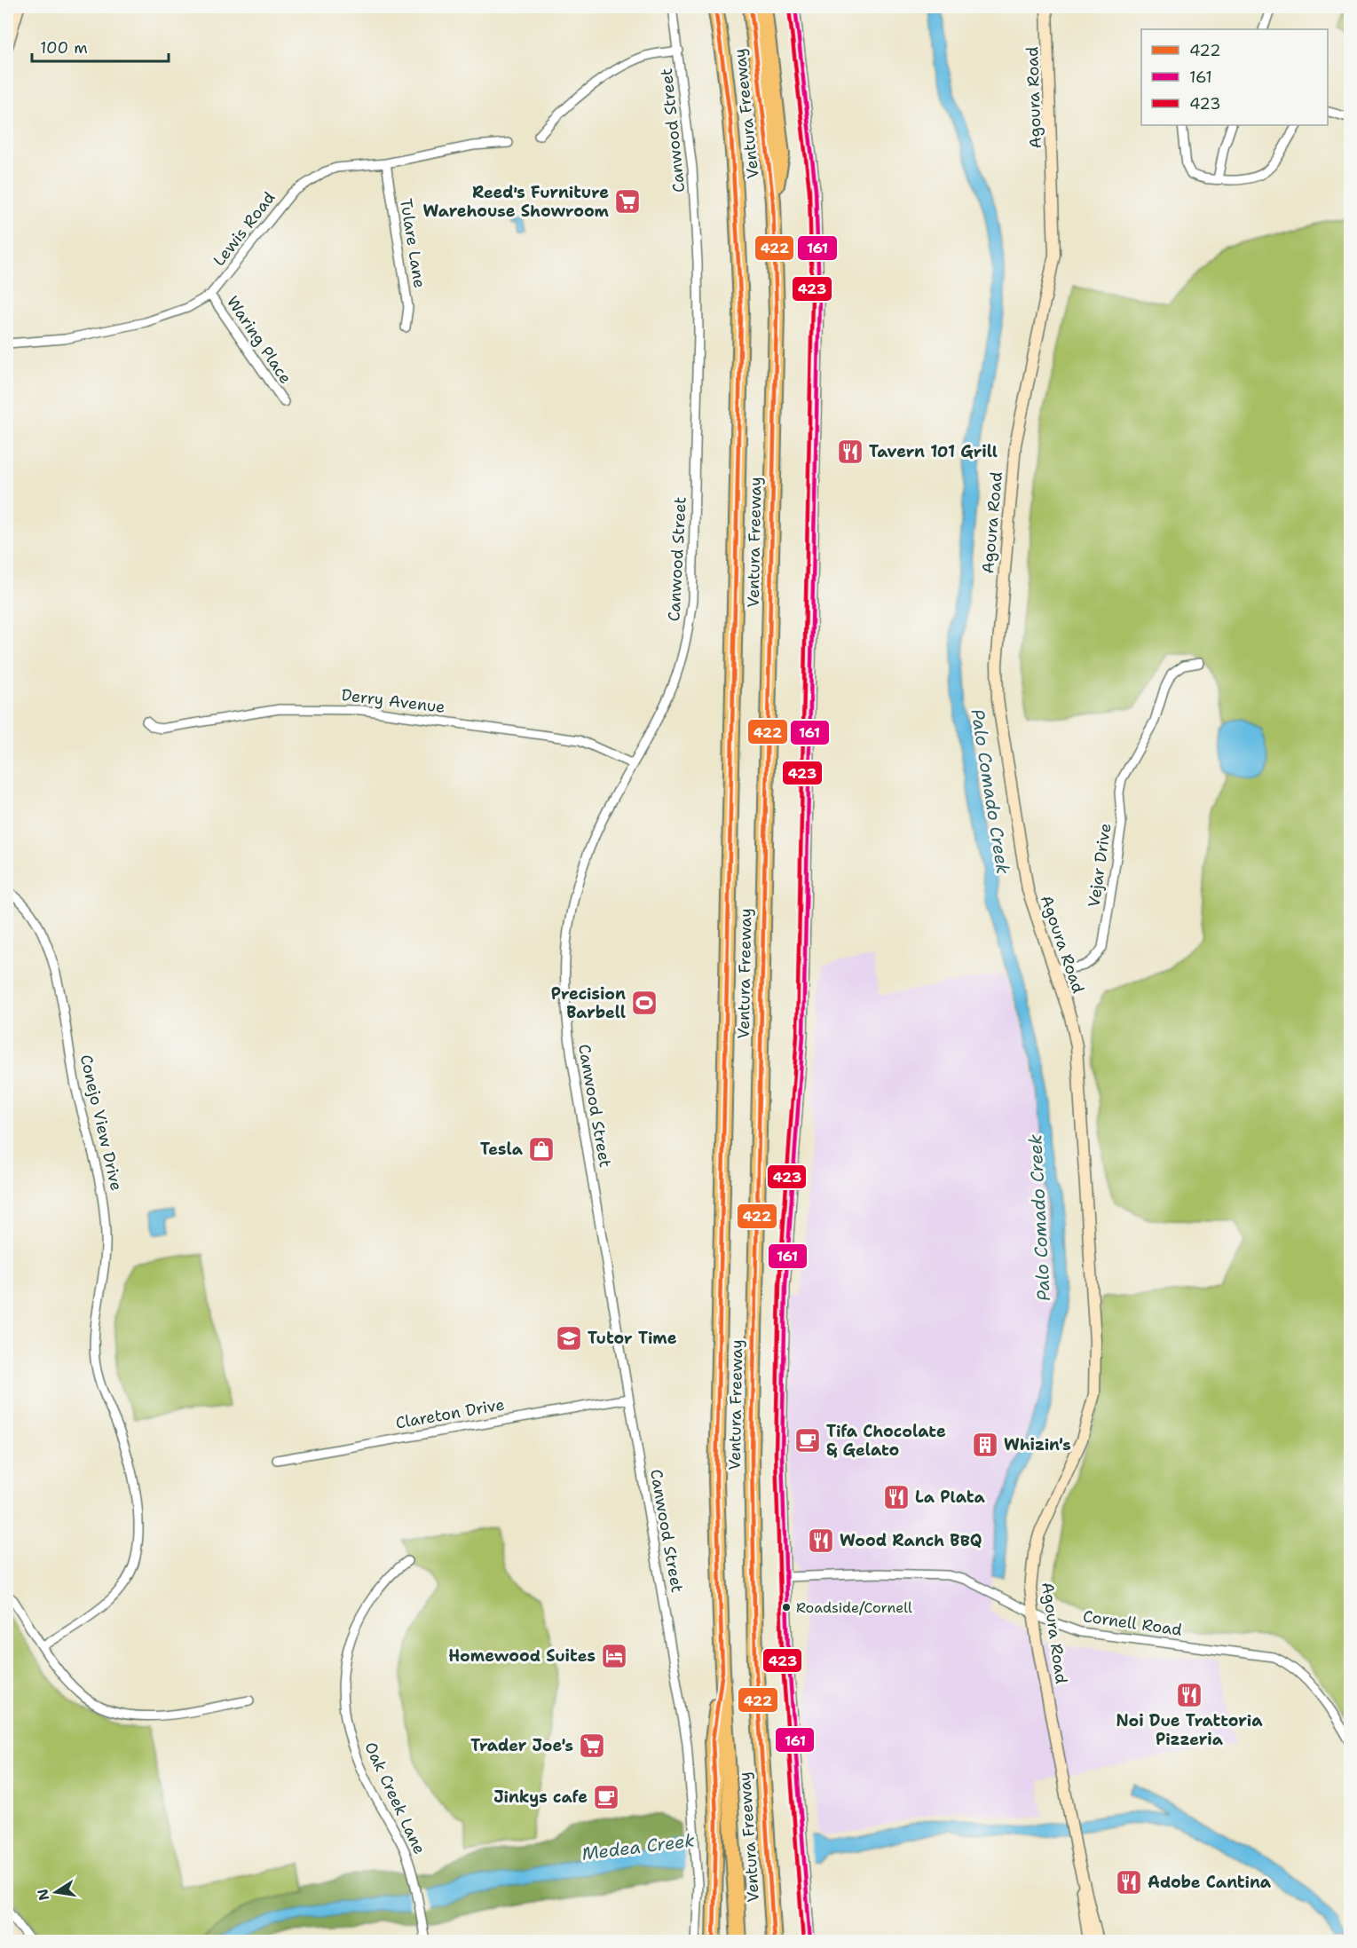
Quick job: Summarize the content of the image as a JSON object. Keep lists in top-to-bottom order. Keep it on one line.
{"streets":{"highway":["Ventura Freeway"],"main road":["Agoura Road"],"street":["Canwood Street","Lewis Road","Tulare Lane","Waring Place","Derry Avenue","Vejar Drive","Conejo View Drive","Clareton Drive","Cornell Road","Oak Creek Lane"]},"crossings":[["Agoura Road","Vejar Drive"],["Agoura Road","Cornell Road"],["Canwood Street","Derry Avenue"],["Canwood Street","Clareton Drive"],["Lewis Road","Tulare Lane"],["Lewis Road","Waring Place"]],"water":["Palo Comado Creek","Medea Creek"],"places":{"supermarket":["Reed's Furniture Warehouse Showroom","Trader Joe's"],"restaurant":["Tavern 101 Grill","La Plata","Wood Ranch BBQ","Noi Due Trattoria Pizzeria","Adobe Cantina"],"sports":["Precision Barbell"],"shop":["Tesla"],"school or university":["Tutor Time"],"cafe":["Tifa Chocolate & Gelato","Jinkys cafe"],"building":["Whizin's"],"other":["Roadside/Cornell"],"hotel":["Homewood Suites"]},"lines":["transit line 422","transit line 161","transit line 423"],"legend":["422","161","423"],"scale_bar":"100 m","north":"left"}
